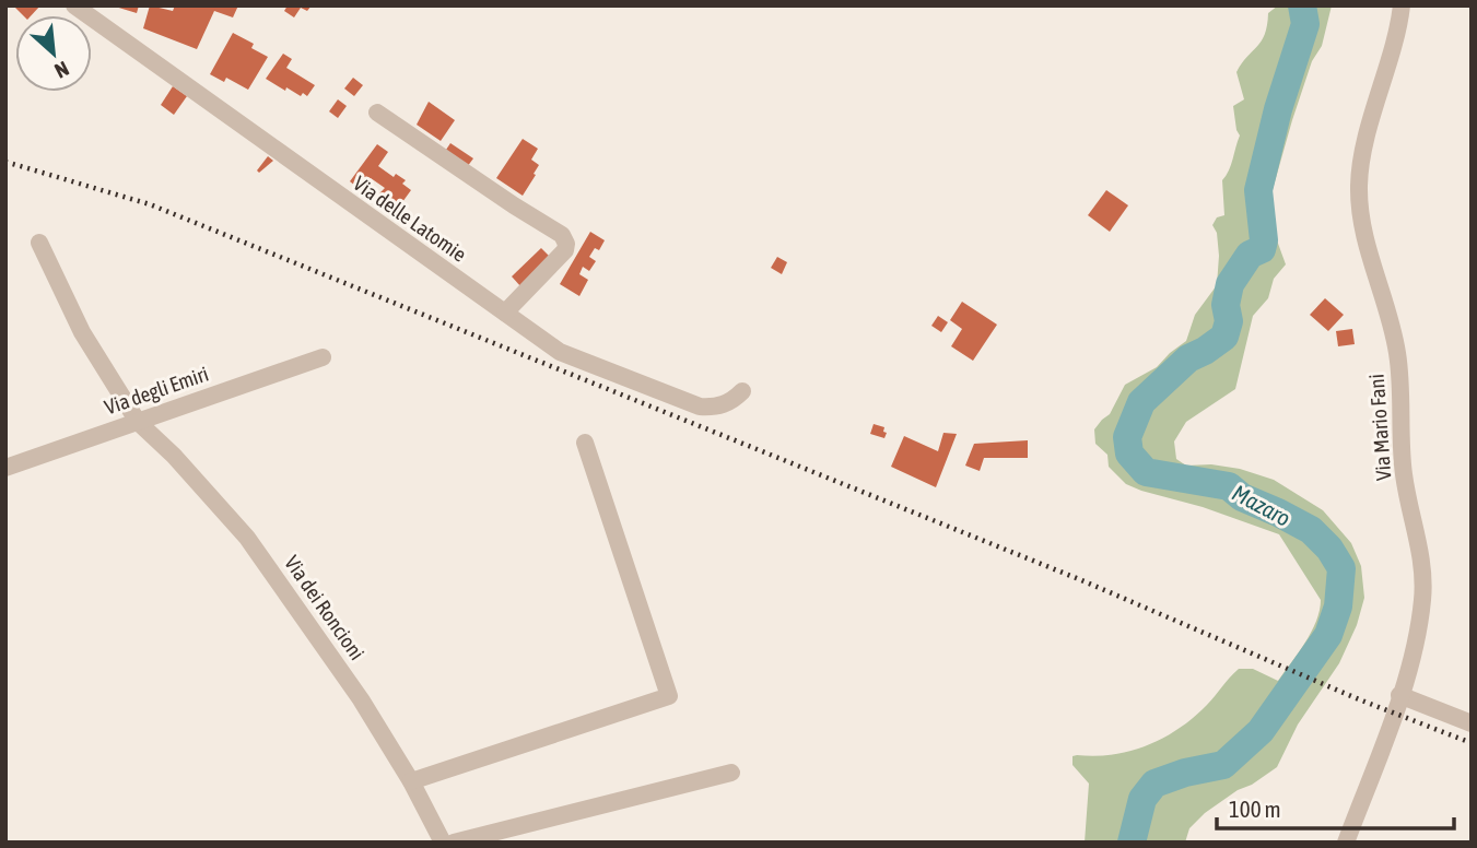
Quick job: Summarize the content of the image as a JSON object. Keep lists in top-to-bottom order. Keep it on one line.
{"streets":{"street":["Via delle Latomie","Via degli Emiri","Via Mario Fani","Via dei Roncioni"]},"crossings":[["Via degli Emiri","Via dei Roncioni"]],"water":["Mazaro"],"scale_bar":"100 m","north":"bottom right"}
